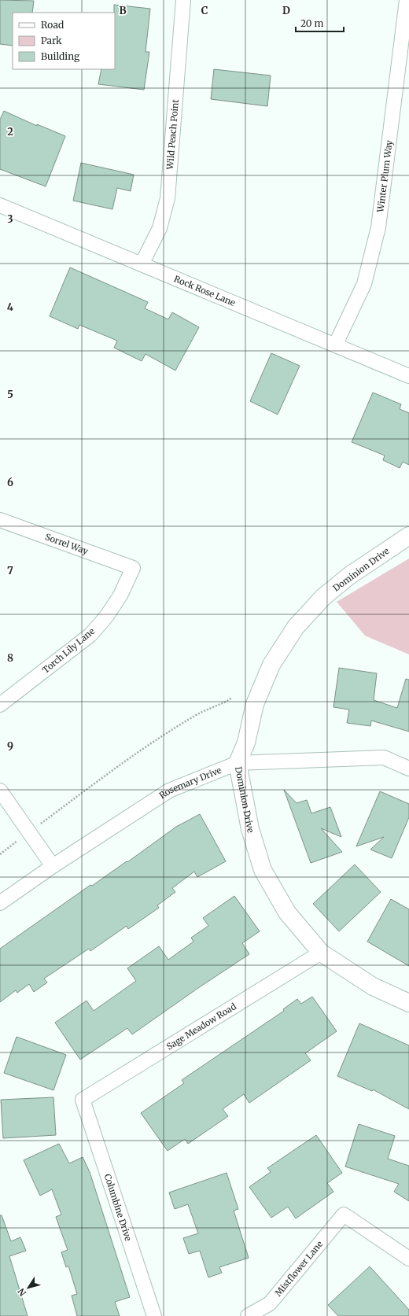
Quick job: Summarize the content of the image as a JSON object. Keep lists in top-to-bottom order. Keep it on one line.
{"streets":{"street":["Wild Peach Point","Winter Plum Way","Rock Rose Lane","Sorrel Way","Dominion Drive","Torch Lily Lane","Rosemary Drive","Sage Meadow Road","Columbine Drive","Mistflower Lane"]},"crossings":[["Wild Peach Point","Rock Rose Lane"],["Winter Plum Way","Rock Rose Lane"],["Sorrel Way","Torch Lily Lane"],["Dominion Drive","Rosemary Drive"],["Dominion Drive","Sage Meadow Road"],["Sage Meadow Road","Columbine Drive"]],"legend":["Road","Park","Building"],"scale_bar":"20 m","north":"bottom left","grid":{"columns":["B","C","D"],"rows":["2","3","4","5","6","7","8","9"]}}
